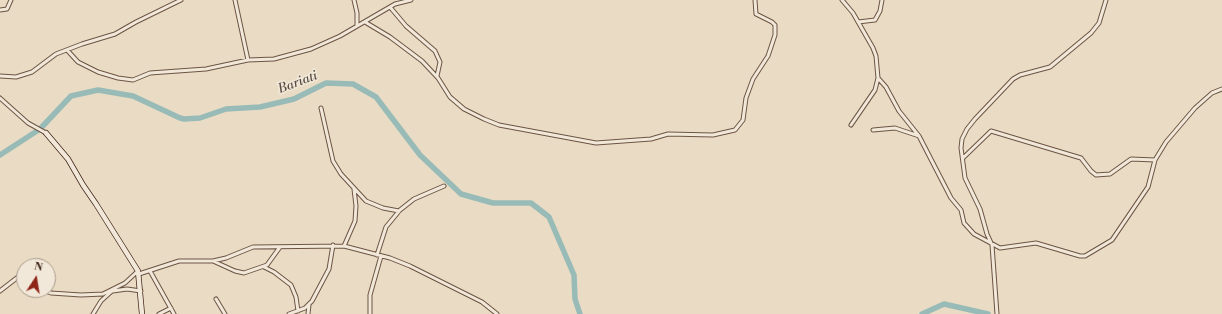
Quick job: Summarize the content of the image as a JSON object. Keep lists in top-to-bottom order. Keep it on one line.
{"water":["Bariati"],"north":"top"}
